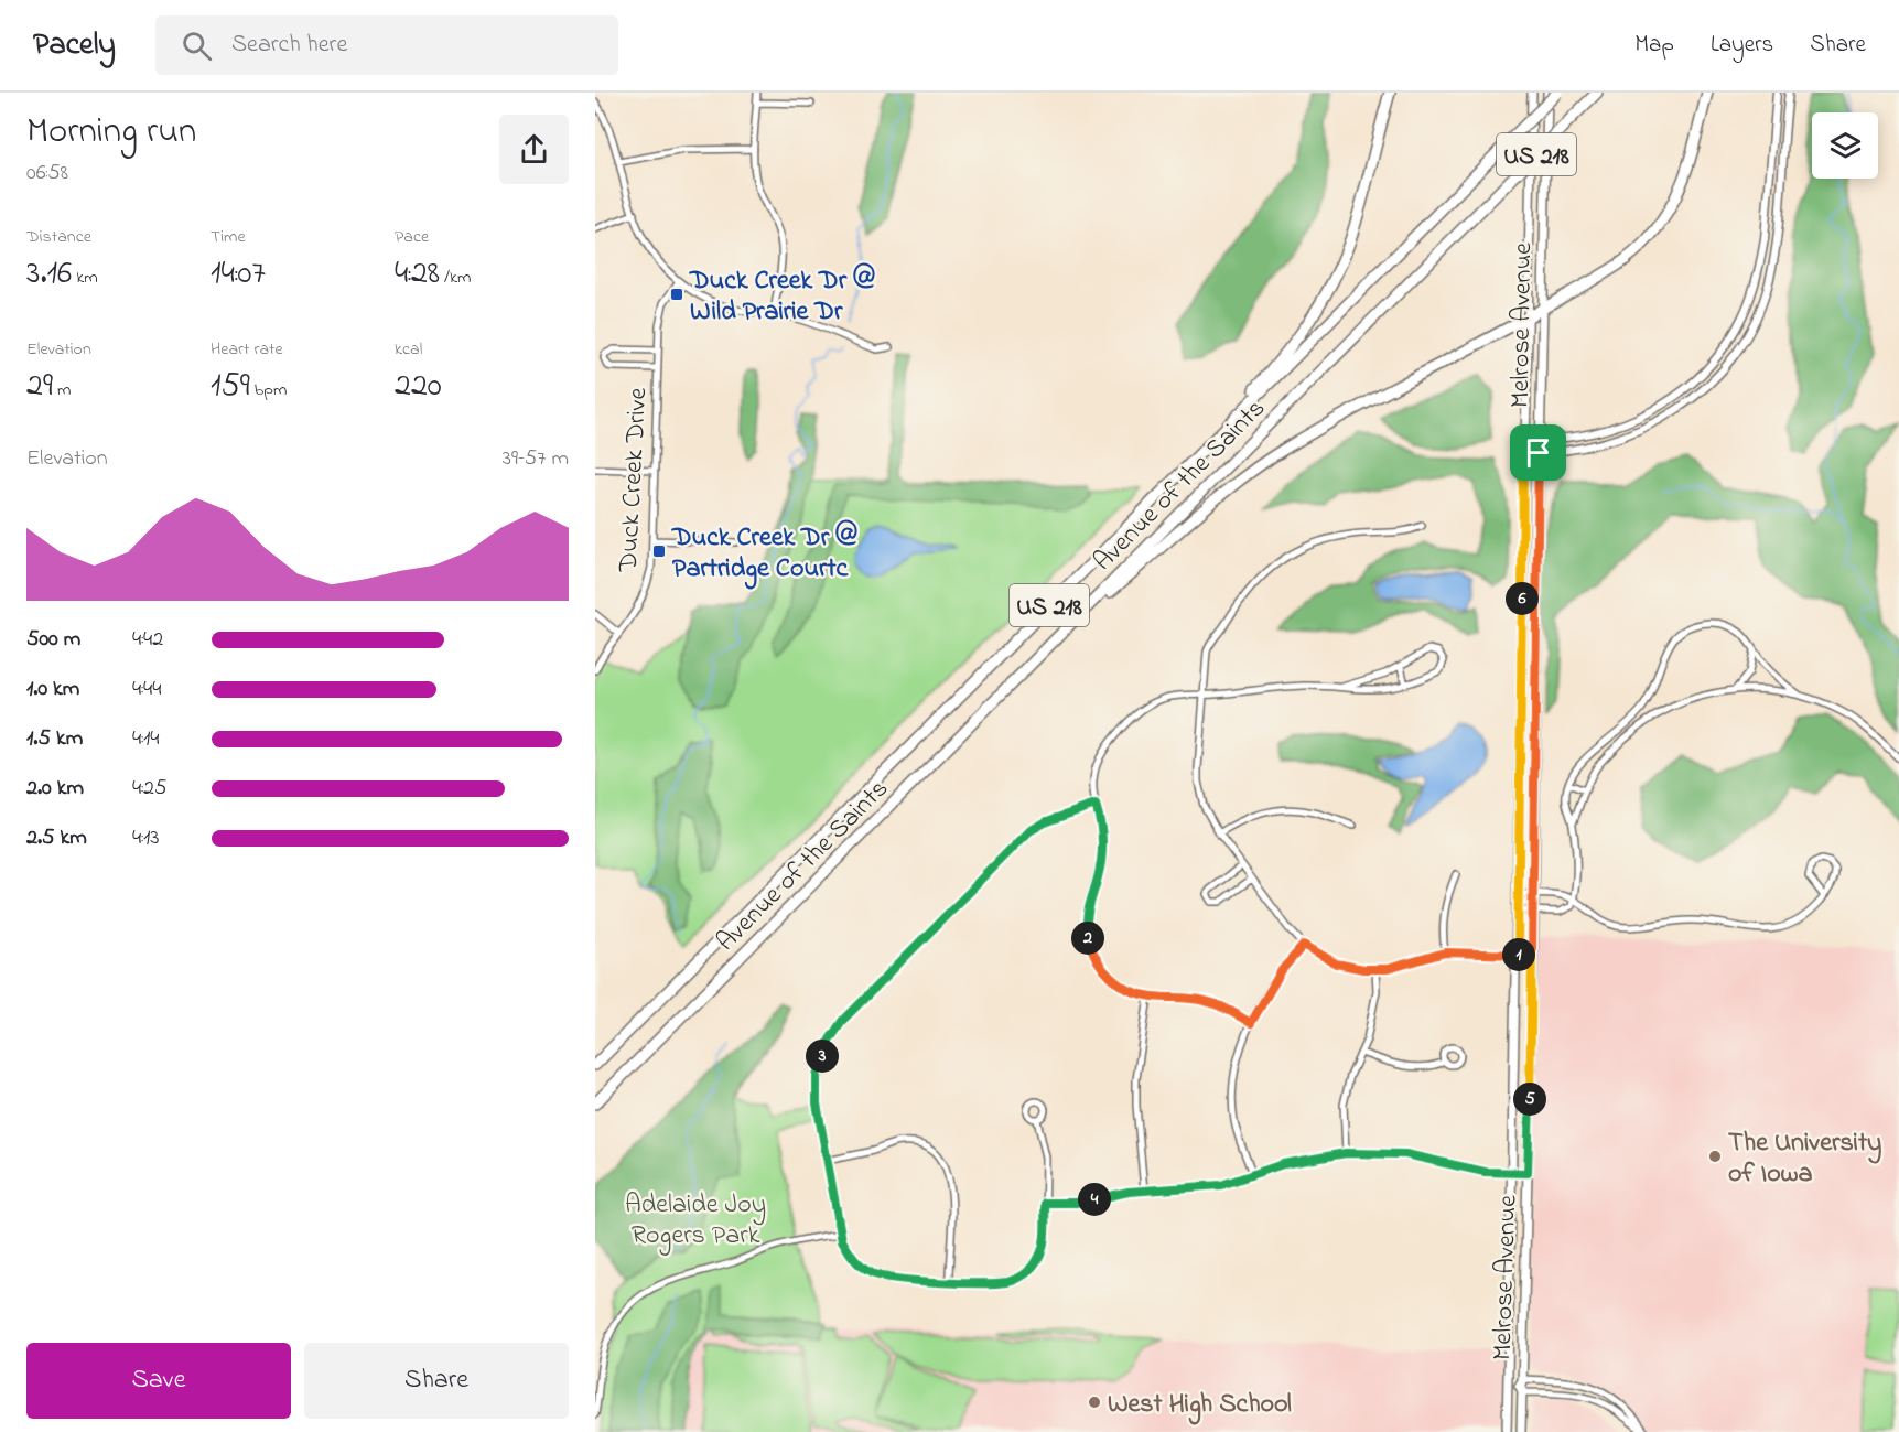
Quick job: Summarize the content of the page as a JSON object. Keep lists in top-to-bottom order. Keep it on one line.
{"streets":{"highway":["US 218","Avenue of the Saints"],"main road":["Melrose Avenue"],"street":["Duck Creek Drive"]},"parks":["Adelaide Joy Rogers Park"],"places":{"transit":["Duck Creek Dr @ Wild Prairie Dr","Duck Creek Dr @ Partridge Courtc"],"other":["The University of Iowa","West High School"]},"page":{"header":"Pacely","search":"Search here","nav":["Map","Layers","Share"],"heading":["Morning run","06:58"],"stats":[["Distance","3.16 km"],["Time","14:07"],["Pace","4:28 /km"],["Elevation","29 m"],["Heart rate","159 bpm"],["kcal","220"]],"chart":["Elevation","39–57 m"],"pins":["6","2","1","3","5","4"],"list":[{"name":"500 m","note":"4:42"},{"name":"1.0 km","note":"4:44"},{"name":"1.5 km","note":"4:14"},{"name":"2.0 km","note":"4:25"},{"name":"2.5 km","note":"4:13"}],"buttons":["Save","Share"]}}
